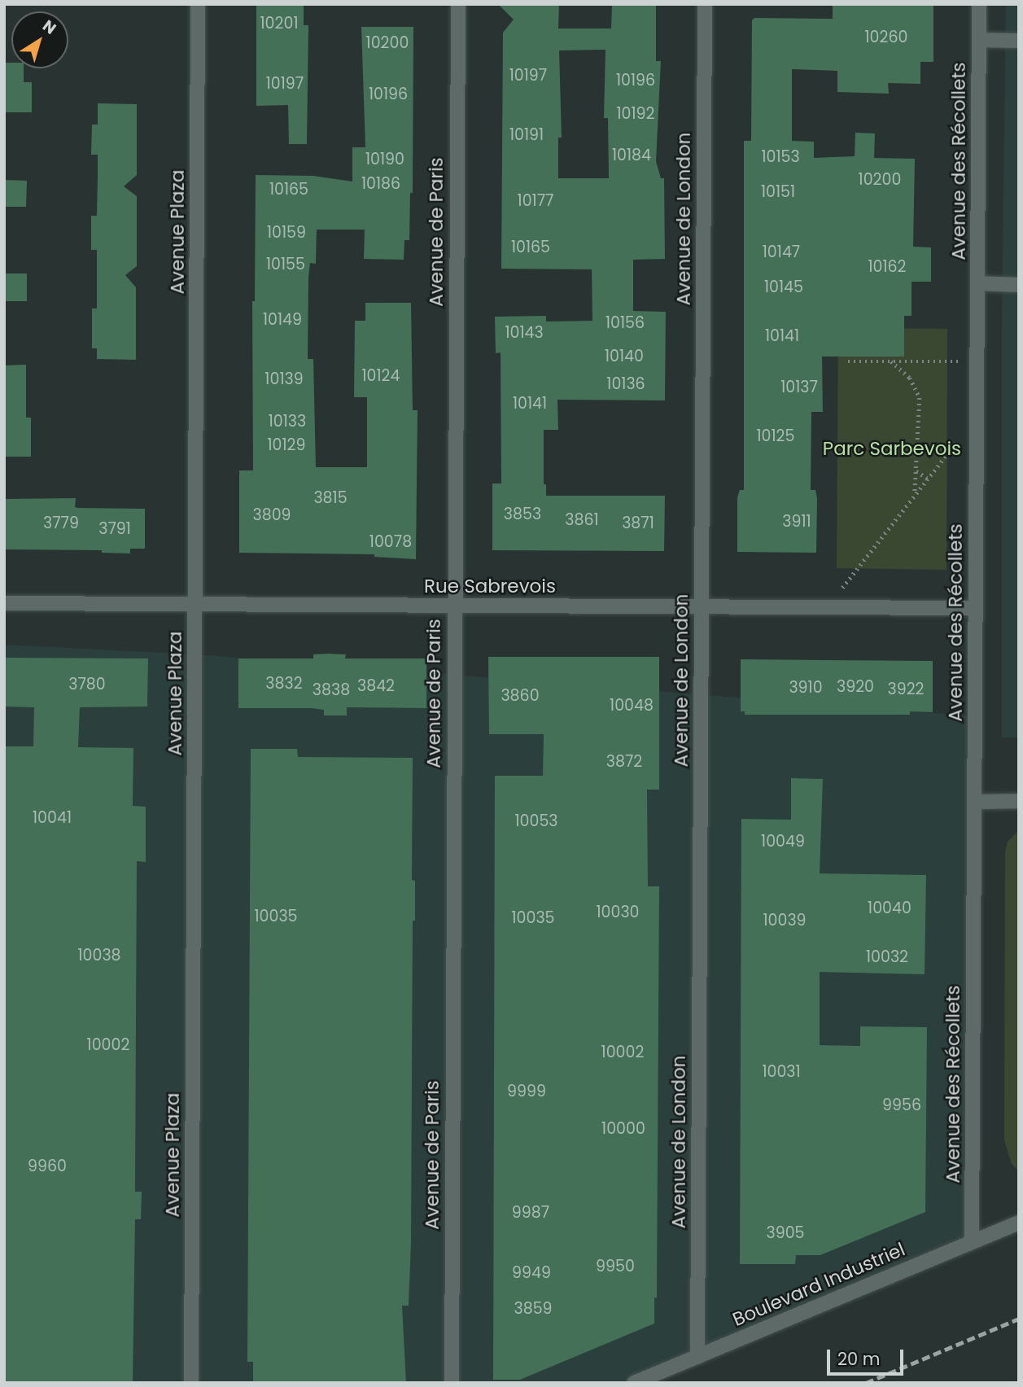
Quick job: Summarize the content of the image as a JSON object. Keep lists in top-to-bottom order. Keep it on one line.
{"streets":{"street":["Avenue des Récollets","Avenue de London","Avenue Plaza","Avenue de Paris","Rue Sabrevois","Boulevard Industriel"]},"crossings":[["Avenue des Récollets","Rue Sabrevois"],["Avenue des Récollets","Boulevard Industriel"],["Avenue de London","Rue Sabrevois"],["Avenue de London","Boulevard Industriel"],["Avenue Plaza","Rue Sabrevois"],["Avenue de Paris","Rue Sabrevois"]],"parks":["Parc Sarbevois"],"house_numbers":["10201","10260","10200","10197","10196","10197","10196","10192","10191","10184","10153","10190","10200","10186","10165","10151","10177","10159","10165","10147","10155","10162","10145","10149","10156","10143","10141","10140","10124","10139","10136","10137","10141","10133","10125","10129","3815","3853","3809","3861","3911","3779","3871","3791","10078","3832","3780","3842","3920","3910","3922","3838","3860","10048","3872","10041","10053","10049","10040","10030","10035","10035","10039","10038","10032","10002","10002","10031","9999","9956","10000","9960","9987","3905","9950","9949","3859"],"scale_bar":"20 m","north":"top right"}
